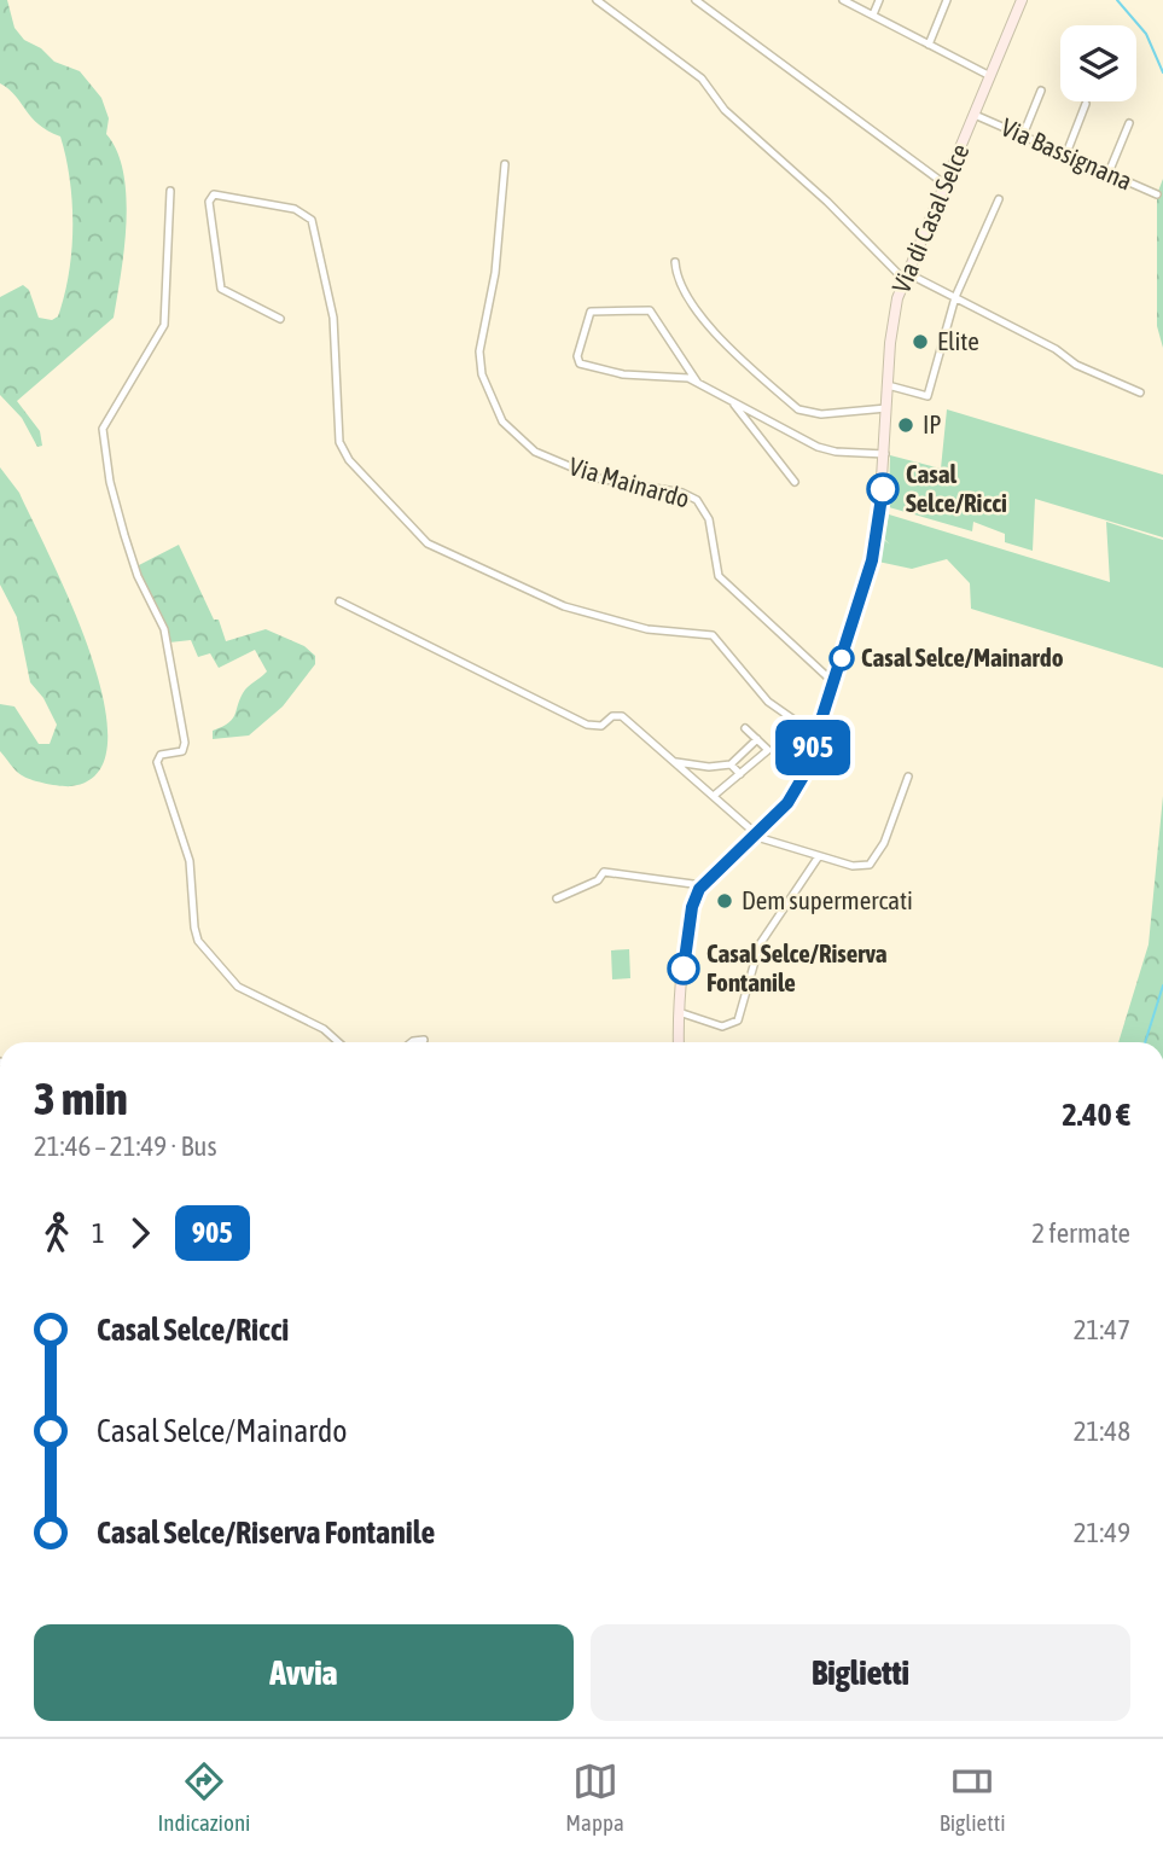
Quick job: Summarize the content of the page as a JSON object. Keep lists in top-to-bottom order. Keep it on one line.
{"streets":{"main road":["Via di Casal Selce"],"street":["Via Bassignana","Via Mainardo"]},"crossings":[["Via Bassignana","Via di Casal Selce"],["Via di Casal Selce","Via Mainardo"]],"places":["Elite","IP","Casal Selce/Ricci","Casal Selce/Mainardo","Dem supermercati","Casal Selce/Riserva Fontanile"],"lines":["bus line 905"],"page":{"on_map":"905","heading":["3 min","21:46 – 21:49 · Bus","2.40 €"],"legs":["1","905","2 fermate"],"list":[{"name":"Casal Selce/Ricci","value":"21:47"},{"name":"Casal Selce/Mainardo","value":"21:48"},{"name":"Casal Selce/Riserva Fontanile","value":"21:49"}],"buttons":["Avvia","Biglietti"],"tabs":["Indicazioni","Mappa","Biglietti"]}}
